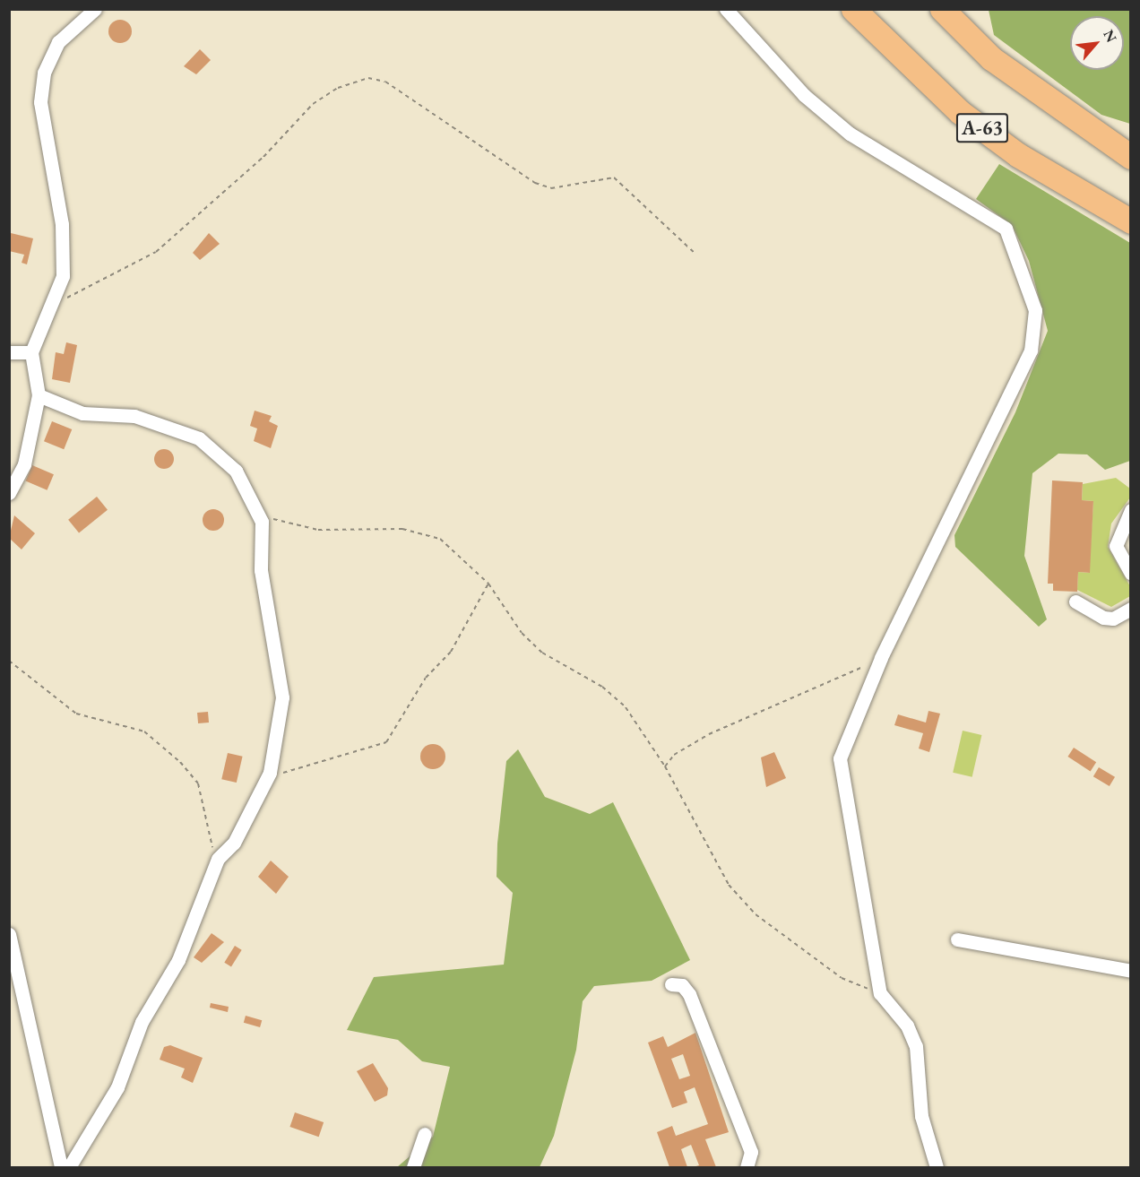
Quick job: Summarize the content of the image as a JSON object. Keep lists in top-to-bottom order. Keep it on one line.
{"streets":{"highway":["A-63"]},"north":"top right"}
